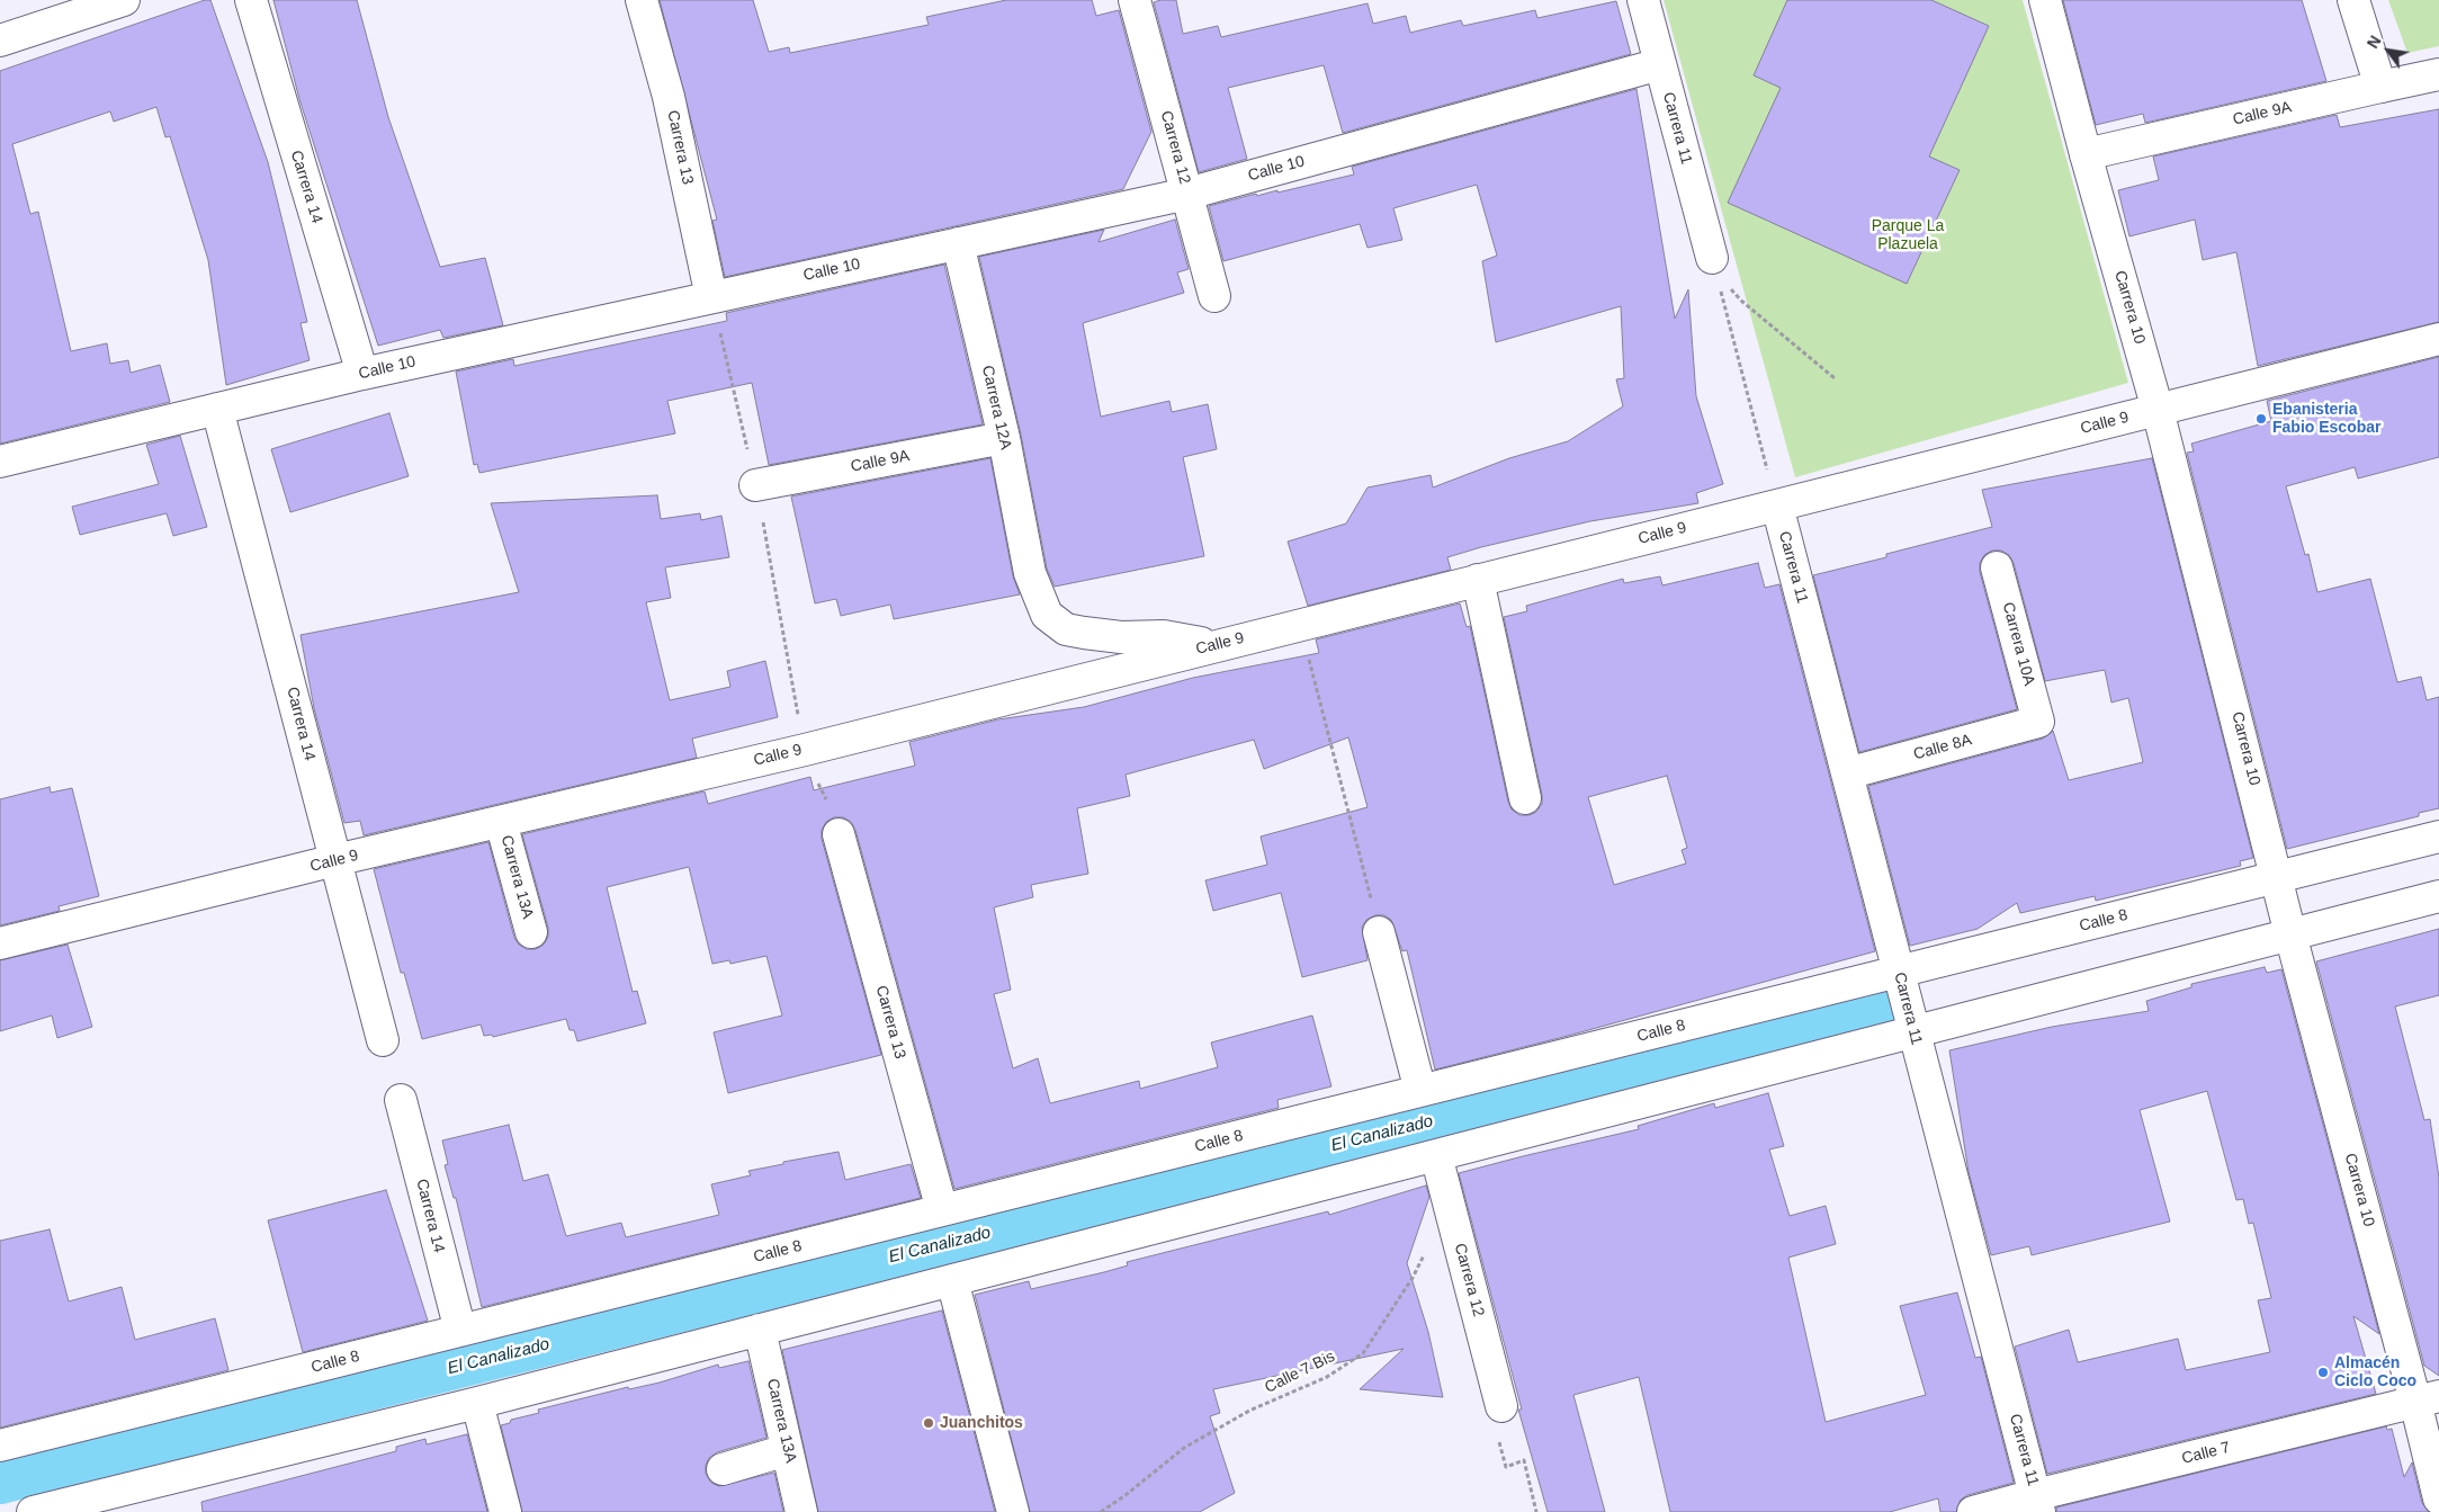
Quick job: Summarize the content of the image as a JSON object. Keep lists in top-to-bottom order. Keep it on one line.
{"streets":{"street":["Calle 9A","Carrera 11","Carrera 13","Carrera 12","Calle 10","Carrera 14","Carrera 10","Carrera 12A","Calle 9","Carrera 10A","Calle 8A","Carrera 13A","Calle 8","Calle 7"],"path":["Calle 7 Bis"]},"crossings":[["Calle 9A","Carrera 10"],["Calle 9A","Carrera 12A"],["Carrera 11","Calle 10"],["Carrera 11","Calle 9"],["Carrera 11","Calle 8A"],["Carrera 11","Calle 8"],["Carrera 11","Calle 7"],["Carrera 13","Calle 10"],["Carrera 13","Calle 8"],["Carrera 12","Calle 10"],["Calle 10","Carrera 14"],["Calle 10","Carrera 12A"],["Carrera 14","Calle 9"],["Carrera 14","Calle 8"],["Carrera 10","Calle 9"],["Carrera 10","Calle 8"],["Carrera 10","Calle 7"],["Carrera 12A","Calle 9"],["Calle 9","Carrera 13A"],["Carrera 10A","Calle 8A"]],"water":["El Canalizado"],"parks":["Parque La Plazuela"],"places":["Ebanisteria Fabio Escobar","Almacén Ciclo Coco","Juanchitos"],"north":"top left"}
